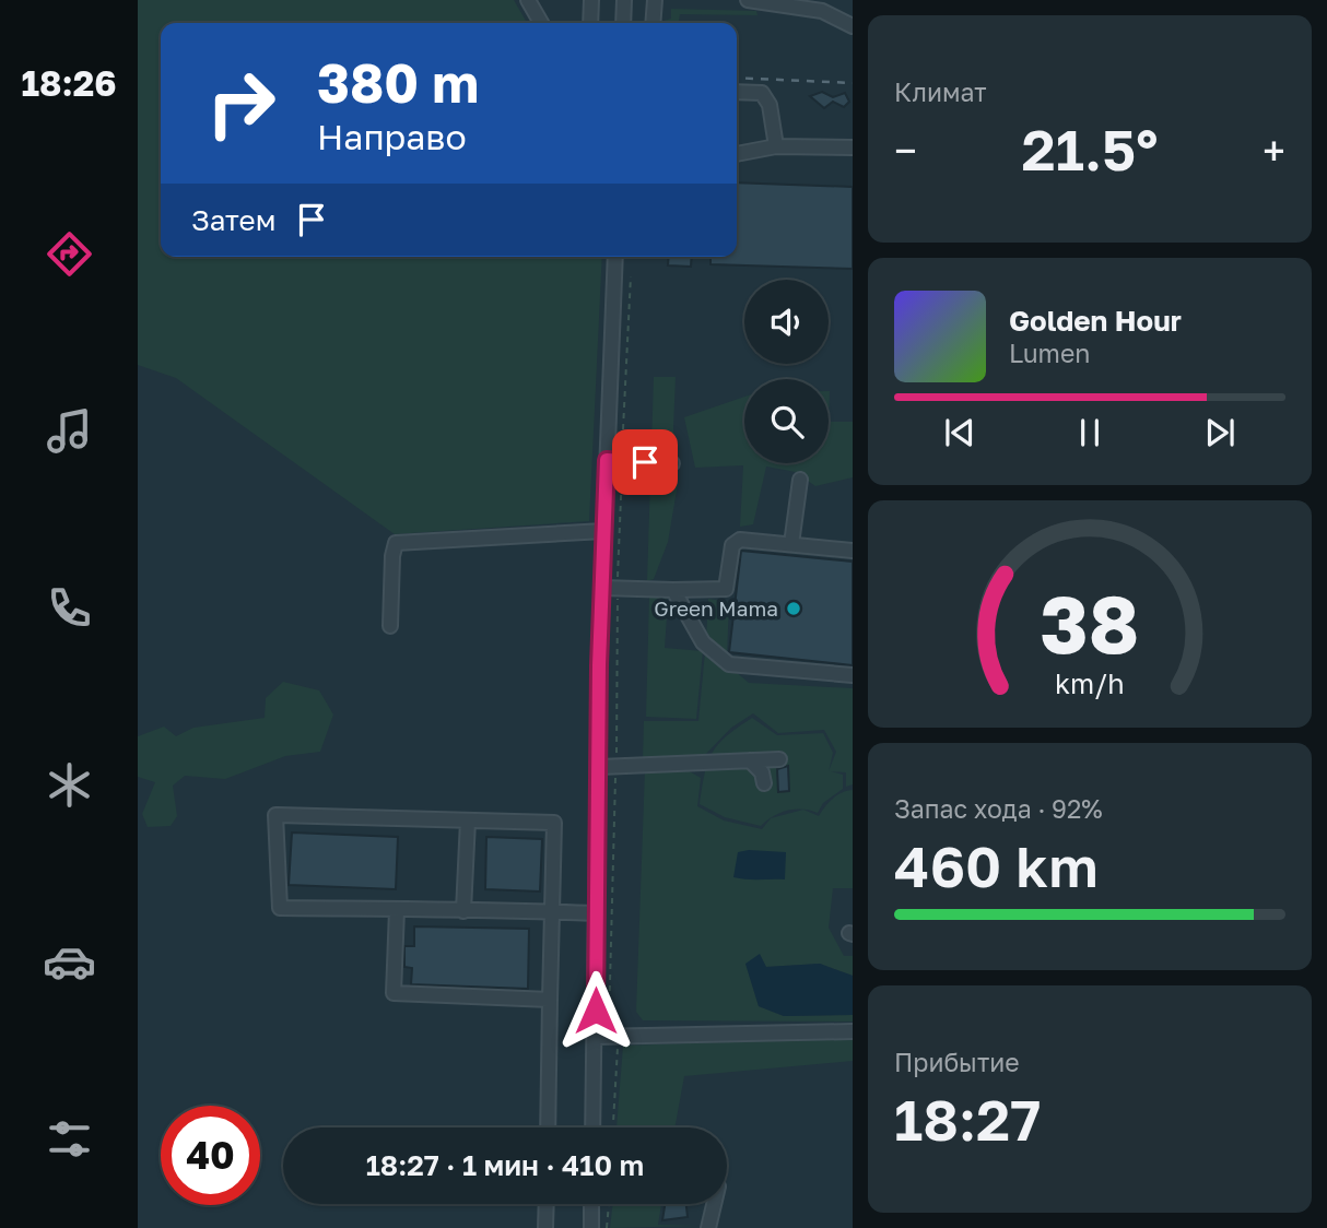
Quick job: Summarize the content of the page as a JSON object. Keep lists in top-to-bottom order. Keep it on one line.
{"places":["Green Mama"],"page":{"tabs":"18:26","tile":["Климат",["Запас хода · 92%","460 km"],["Прибытие","18:27"]],"turn":["380 m","Направо"],"heat":["−","21.5°","+"],"then":"Затем","song":["Golden Hour","Lumen"],"limit":"40","trip":"18:27 · 1 мин · 410 m","gauge":["38","km/h"]}}
